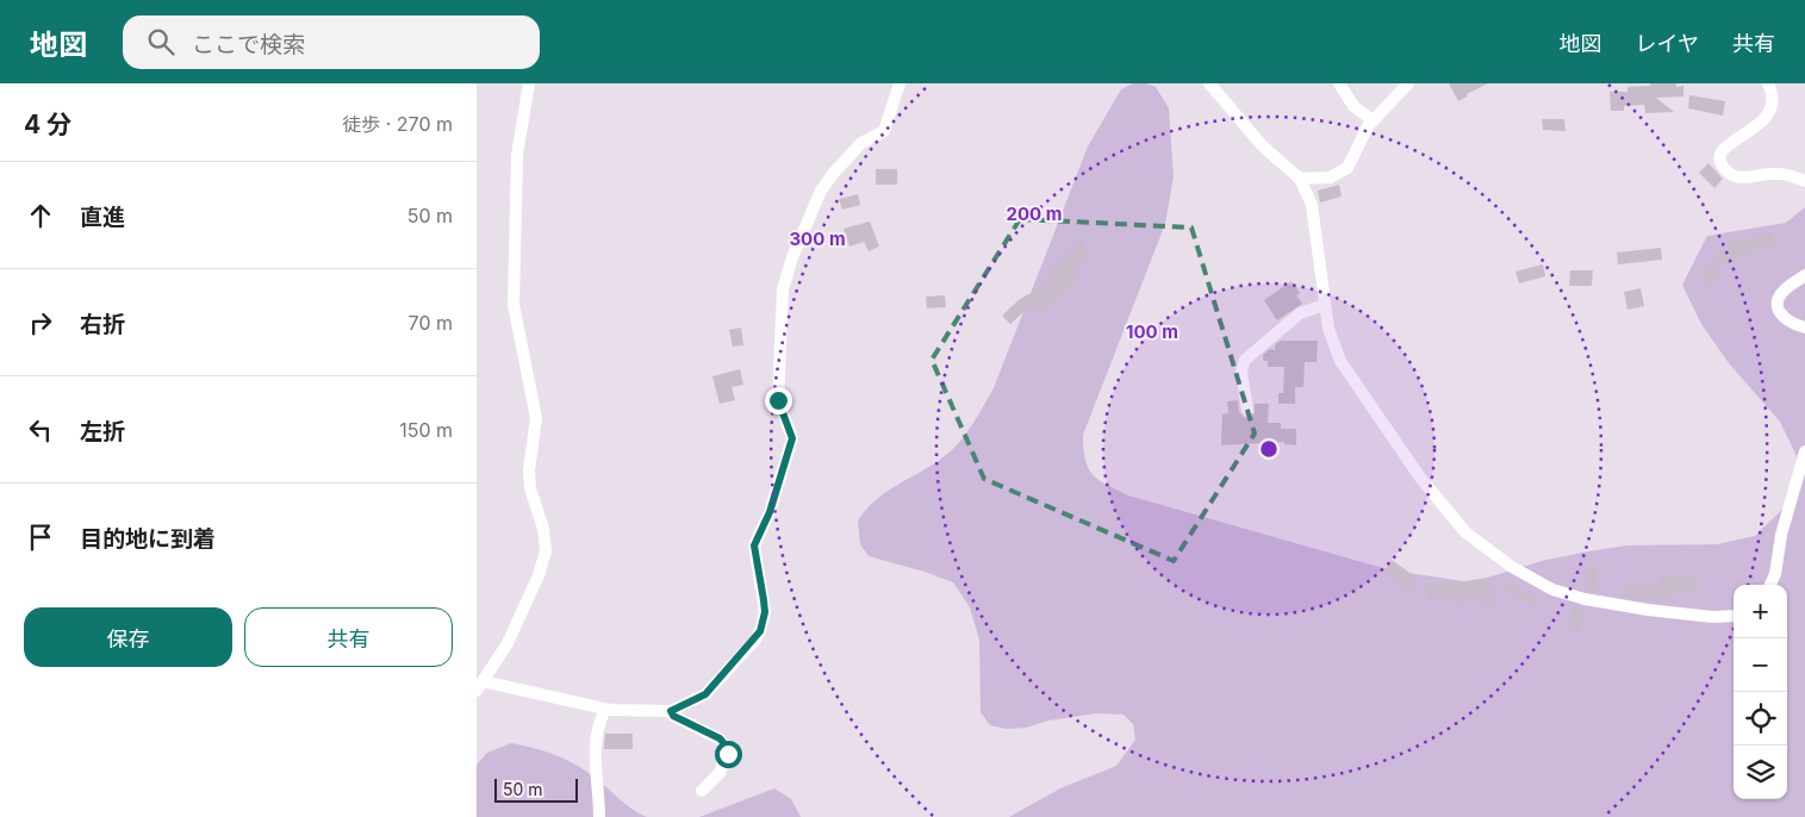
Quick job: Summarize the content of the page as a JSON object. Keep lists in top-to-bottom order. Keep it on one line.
{"scale_bar":"50 m","page":{"header":"地図","search":"ここで検索","nav":["地図","レイヤ","共有"],"heading":["4 分","徒歩 · 270 m"],"list":[["直進","50 m"],["右折","70 m"],["左折","150 m"],"目的地に到着"],"map_buttons":["+","−"],"buttons":["保存","共有"],"scale":"50 m"},"rings":["200 m","300 m","100 m"]}
